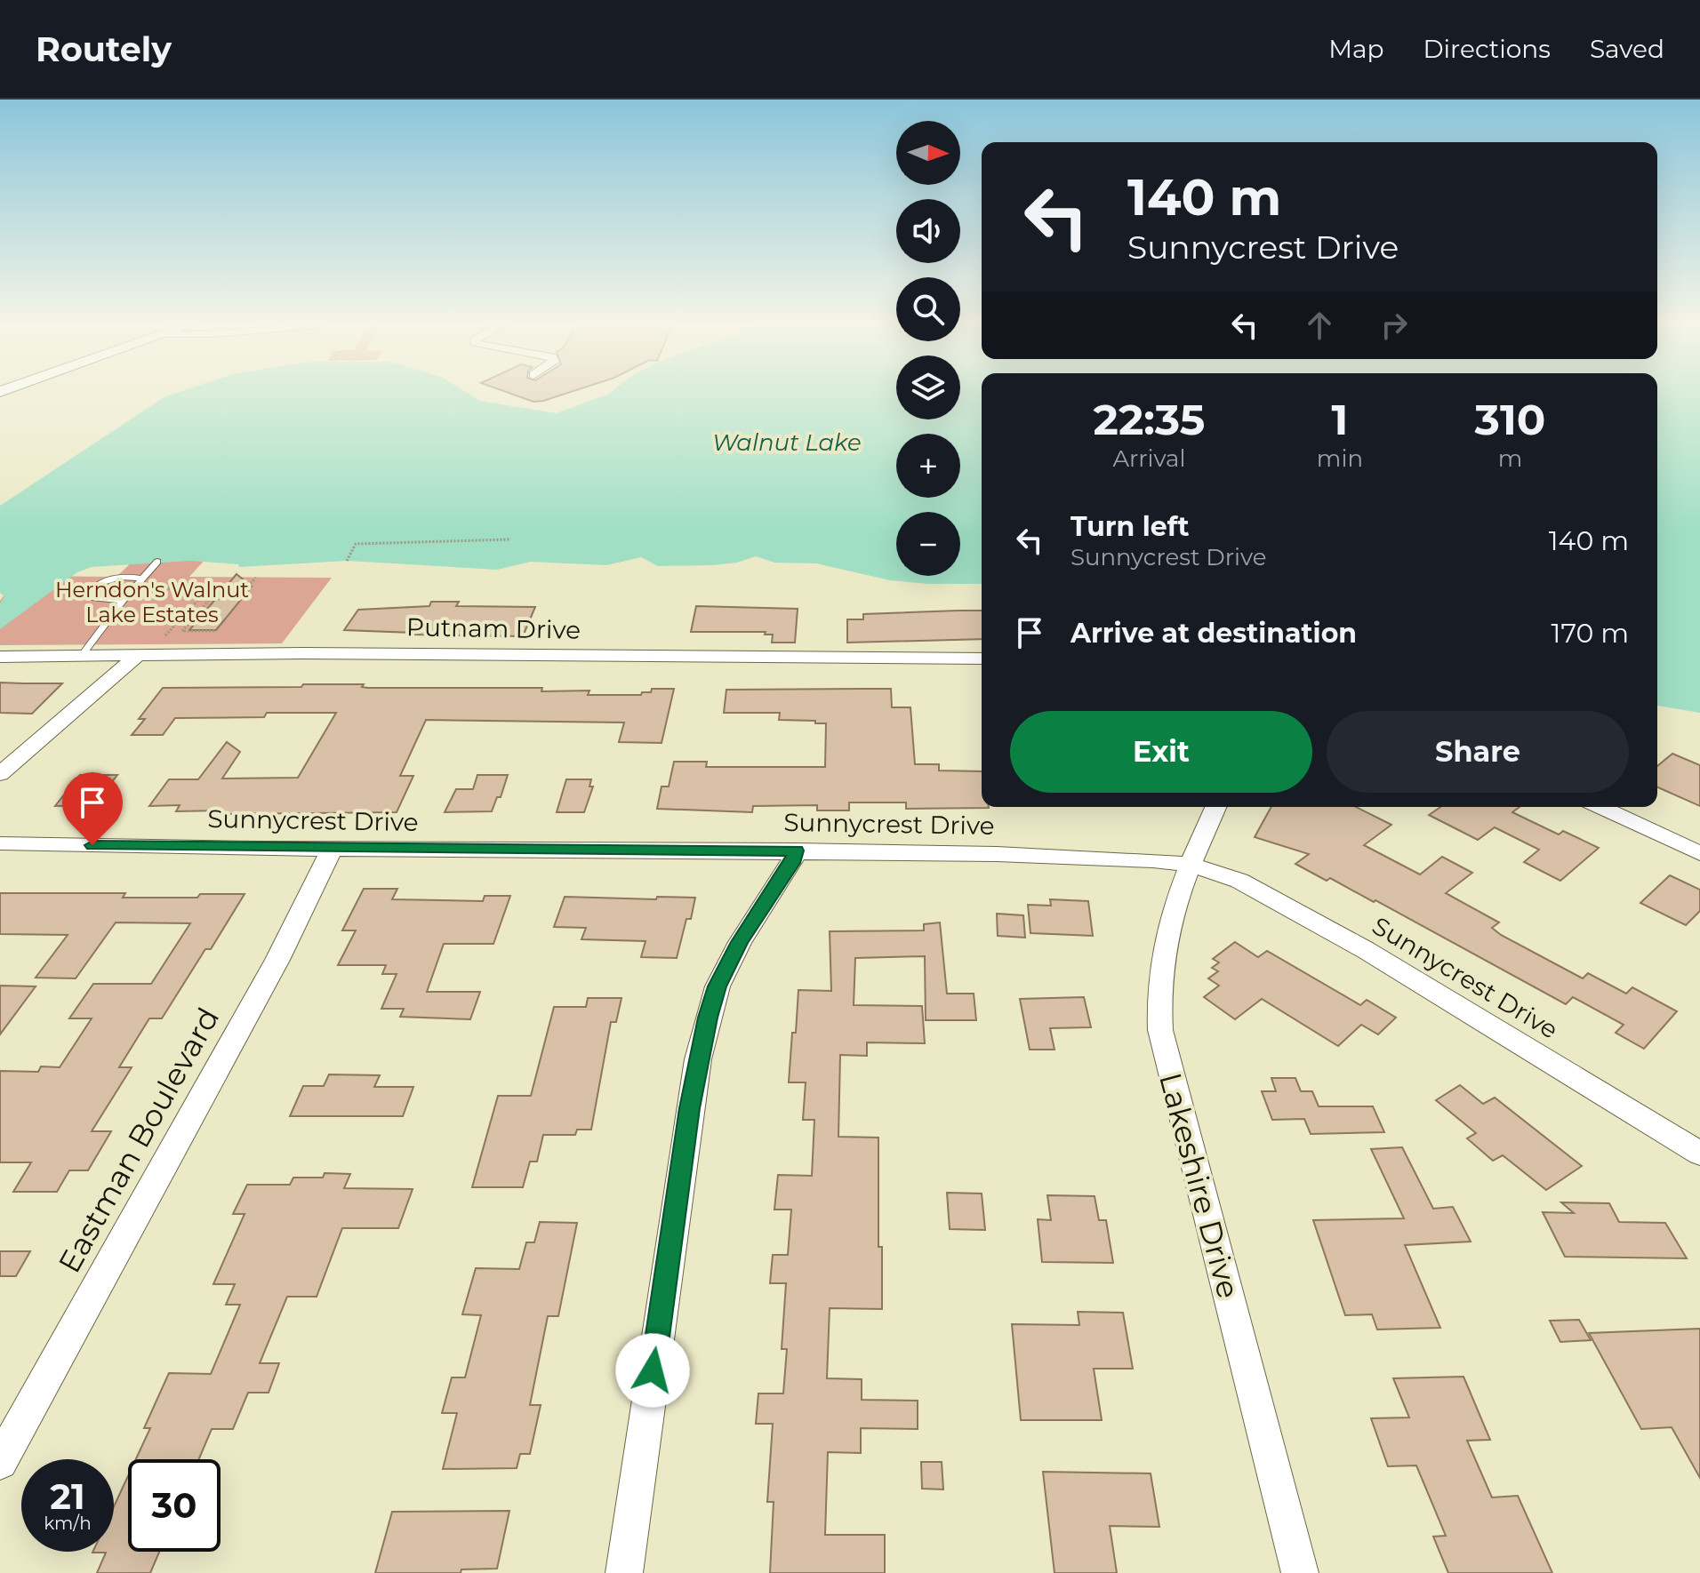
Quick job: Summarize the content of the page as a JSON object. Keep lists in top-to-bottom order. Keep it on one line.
{"streets":{"street":["Putnam Drive","Sunnycrest Drive","Eastman Boulevard","Lakeshire Drive"]},"crossings":[["Sunnycrest Drive","Eastman Boulevard"],["Sunnycrest Drive","Lakeshire Drive"]],"water":["Walnut Lake"],"parks":["Herndon's Walnut Lake Estates"],"north":"right","page":{"header":"Routely","nav":["Map","Directions","Saved"],"map_buttons":["+","−"],"turn":["140 m","Sunnycrest Drive"],"eta":["22:35","Arrival","1","min","310","m"],"list":[{"name":"Turn left","note":"Sunnycrest Drive","value":"140 m"},{"name":"Arrive at destination","value":"170 m"}],"buttons":["Exit","Share"],"speed":"21 km/h","limit":"30"}}
